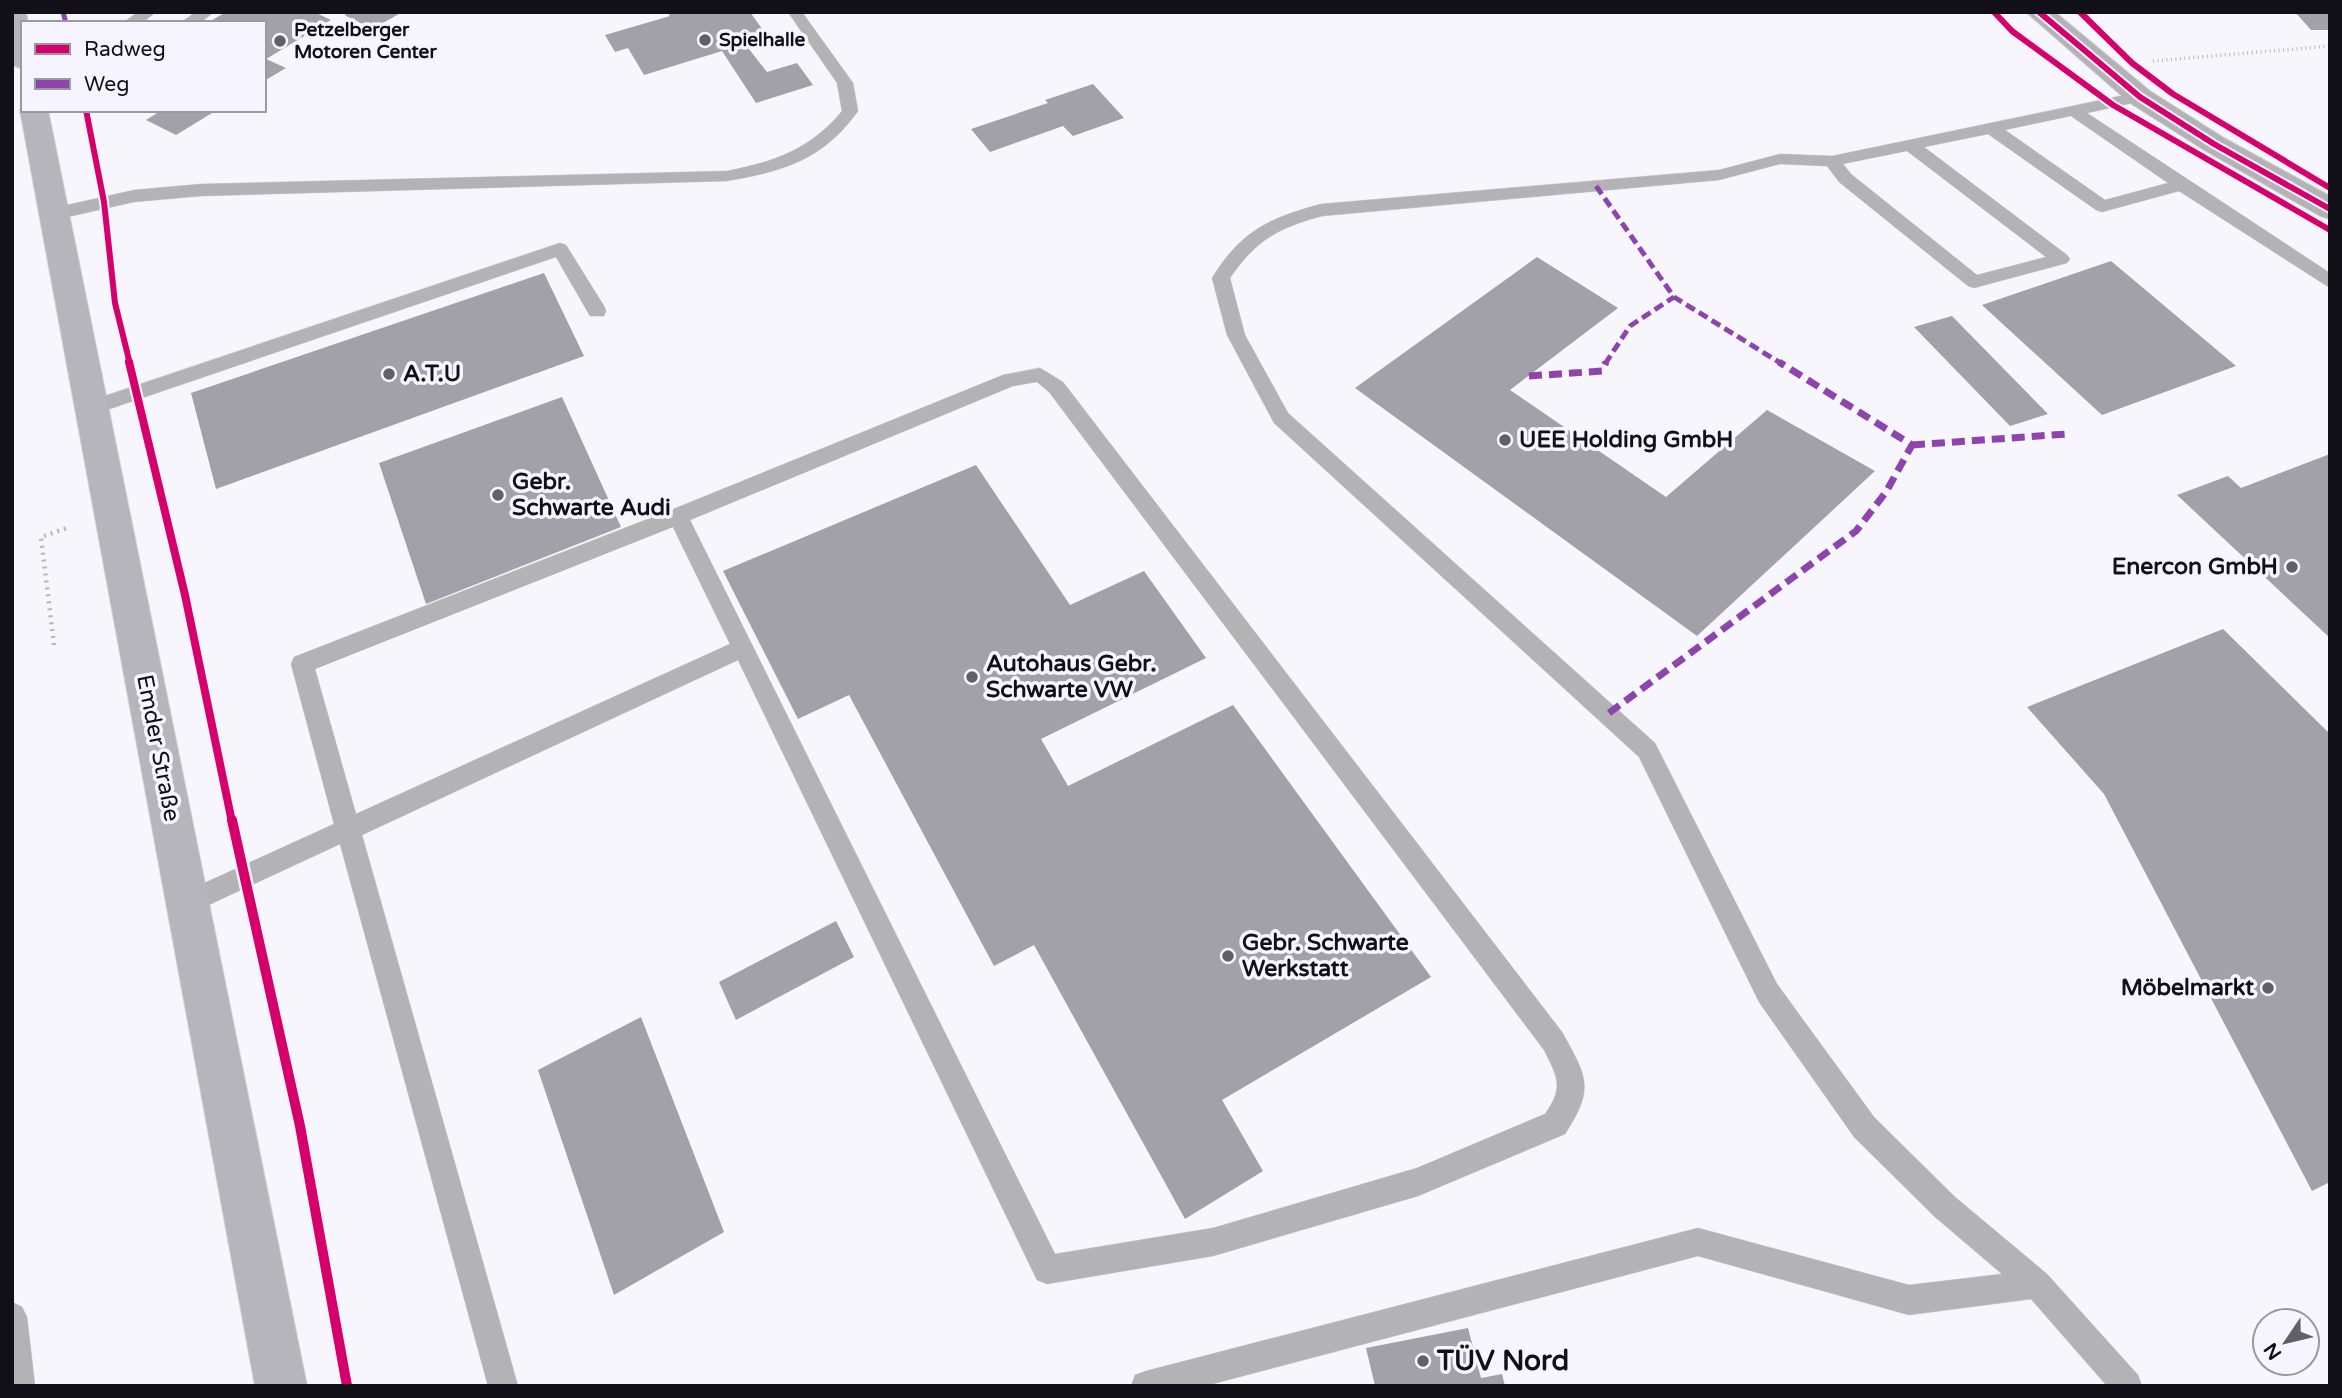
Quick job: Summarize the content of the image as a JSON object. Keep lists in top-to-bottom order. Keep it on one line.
{"streets":{"main road":["Emder Straße"]},"places":["Spielhalle","Petzelberger Motoren Center","A.T.U","UEE Holding GmbH","Gebr. Schwarte Audi","Enercon GmbH","Autohaus Gebr. Schwarte VW","Gebr. Schwarte Werkstatt","Möbelmarkt","TÜV Nord"],"legend":["Radweg","Weg"],"north":"bottom left"}
